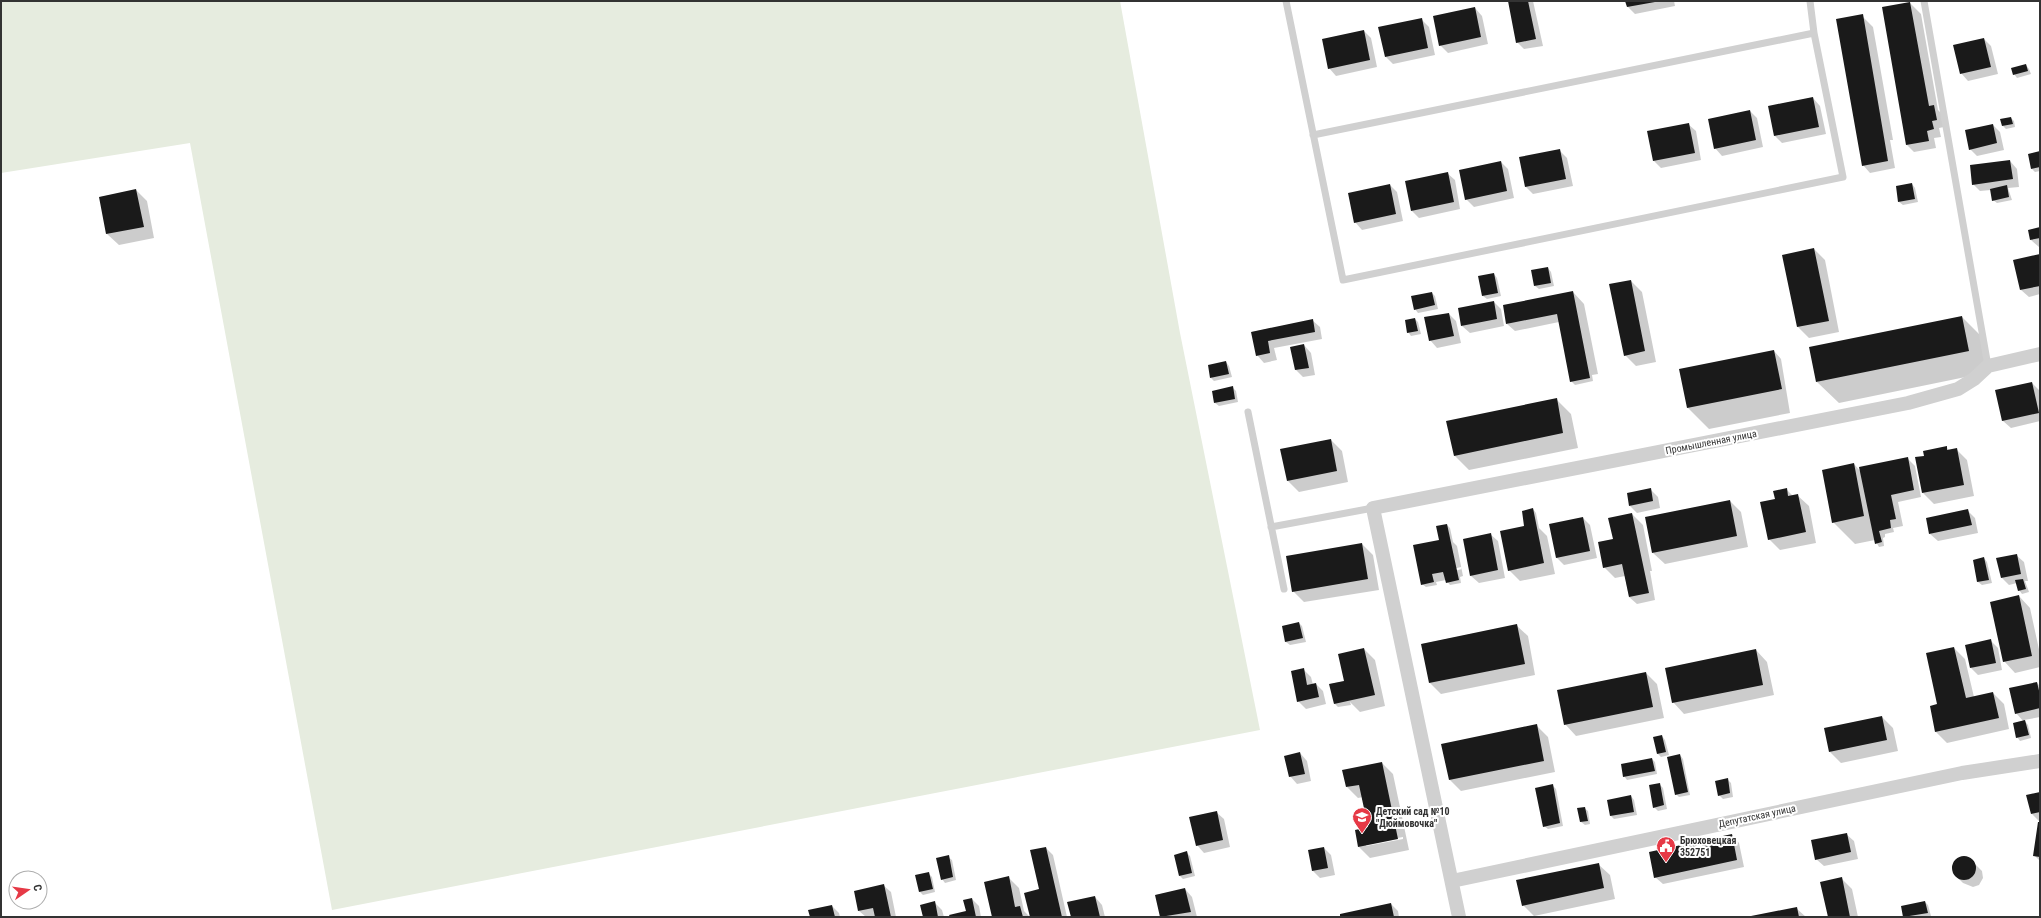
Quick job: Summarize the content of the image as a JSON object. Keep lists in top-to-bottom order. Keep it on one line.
{"streets":{"street":["Промышленная улица","Депутатская улица"]},"places":{"school or university":["Детский сад №10 \"Дюймовочка\""],"public building":["Брюховецкая 352751"]},"north":"right"}
